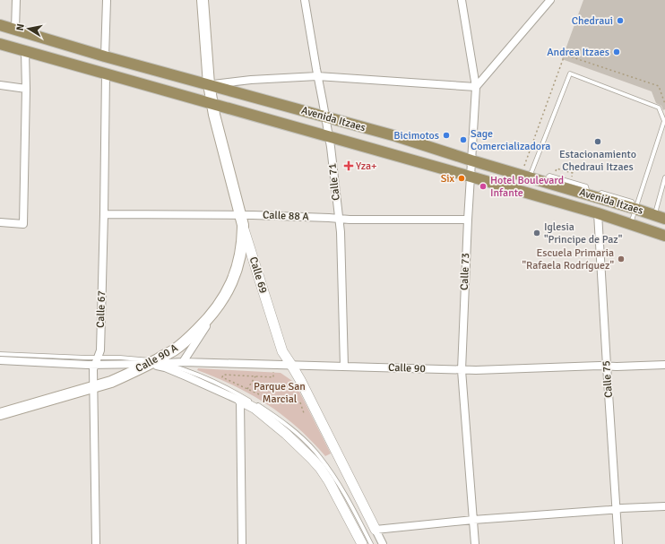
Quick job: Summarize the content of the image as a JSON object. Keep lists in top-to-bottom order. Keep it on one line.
{"streets":{"main road":["Avenida Itzaes","Calle 69","Calle 90 A"],"street":["Calle 71","Calle 88 A","Calle 73","Calle 67","Calle 90","Calle 75"]},"crossings":[["Avenida Itzaes","Calle 71"],["Avenida Itzaes","Calle 73"],["Avenida Itzaes","Calle 69"],["Avenida Itzaes","Calle 67"],["Avenida Itzaes","Calle 75"],["Calle 71","Calle 88 A"],["Calle 71","Calle 90"],["Calle 88 A","Calle 73"],["Calle 88 A","Calle 69"],["Calle 88 A","Calle 67"],["Calle 88 A","Calle 90 A"],["Calle 73","Calle 90"],["Calle 69","Calle 90 A"],["Calle 69","Calle 90"],["Calle 67","Calle 90 A"],["Calle 67","Calle 90"],["Calle 90 A","Calle 90"],["Calle 90","Calle 75"]],"parks":["Parque San Marcial"],"places":{"other":["Chedraui","Andrea Itzaes","Bicimotos","Sage Comercializadora","Estacionamiento Chedraui Itzaes","Six","Hotel Boulevard Infante","Iglesia \"Principe de Paz\"","Escuela Primaria \"Rafaela Rodríguez\""],"health":["Yza+"]},"north":"left"}
